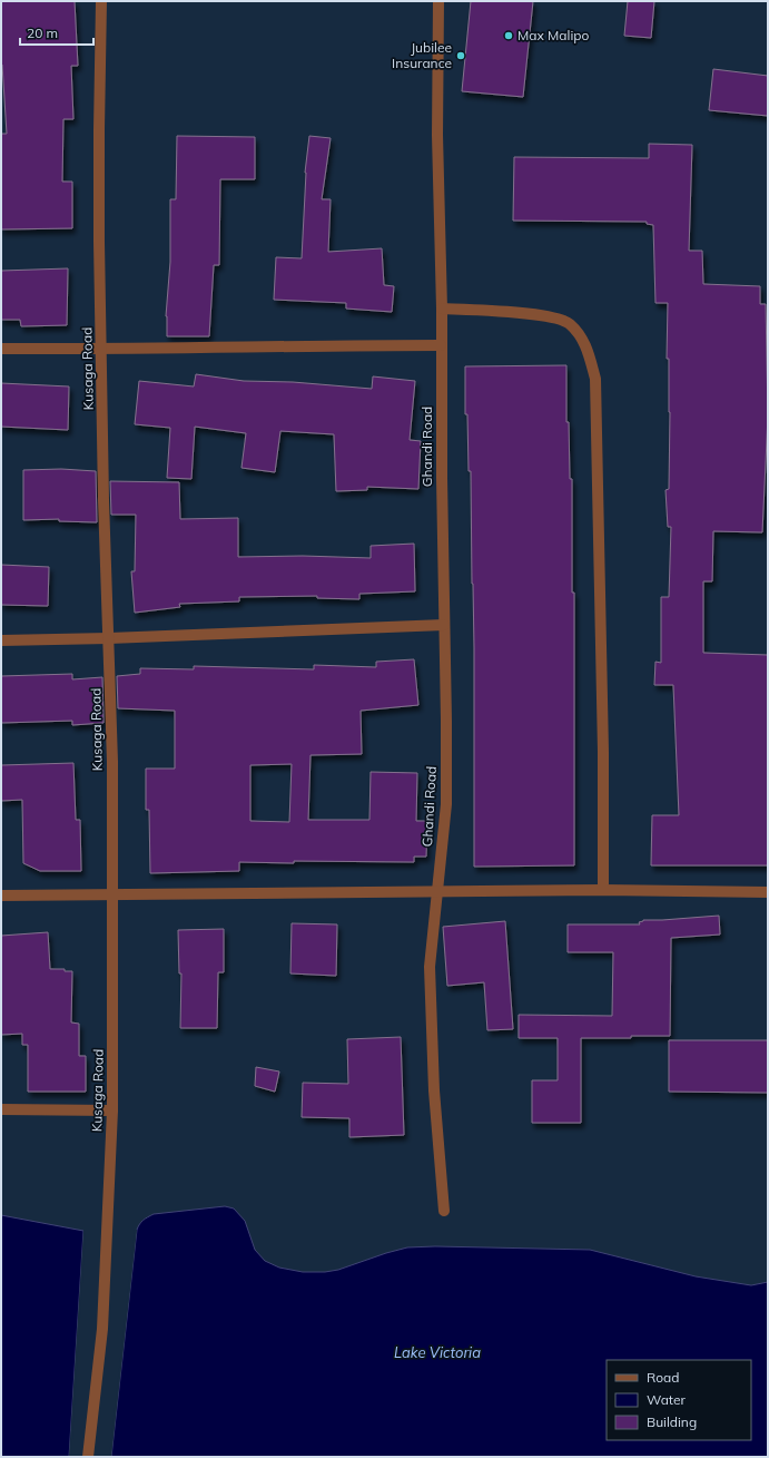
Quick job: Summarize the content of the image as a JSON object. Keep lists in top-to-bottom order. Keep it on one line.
{"streets":{"street":["Kusaga Road","Ghandi Road"]},"water":["Lake Victoria"],"places":["Max Malipo","Jubilee Insurance"],"legend":["Road","Water","Building"],"scale_bar":"20 m"}
